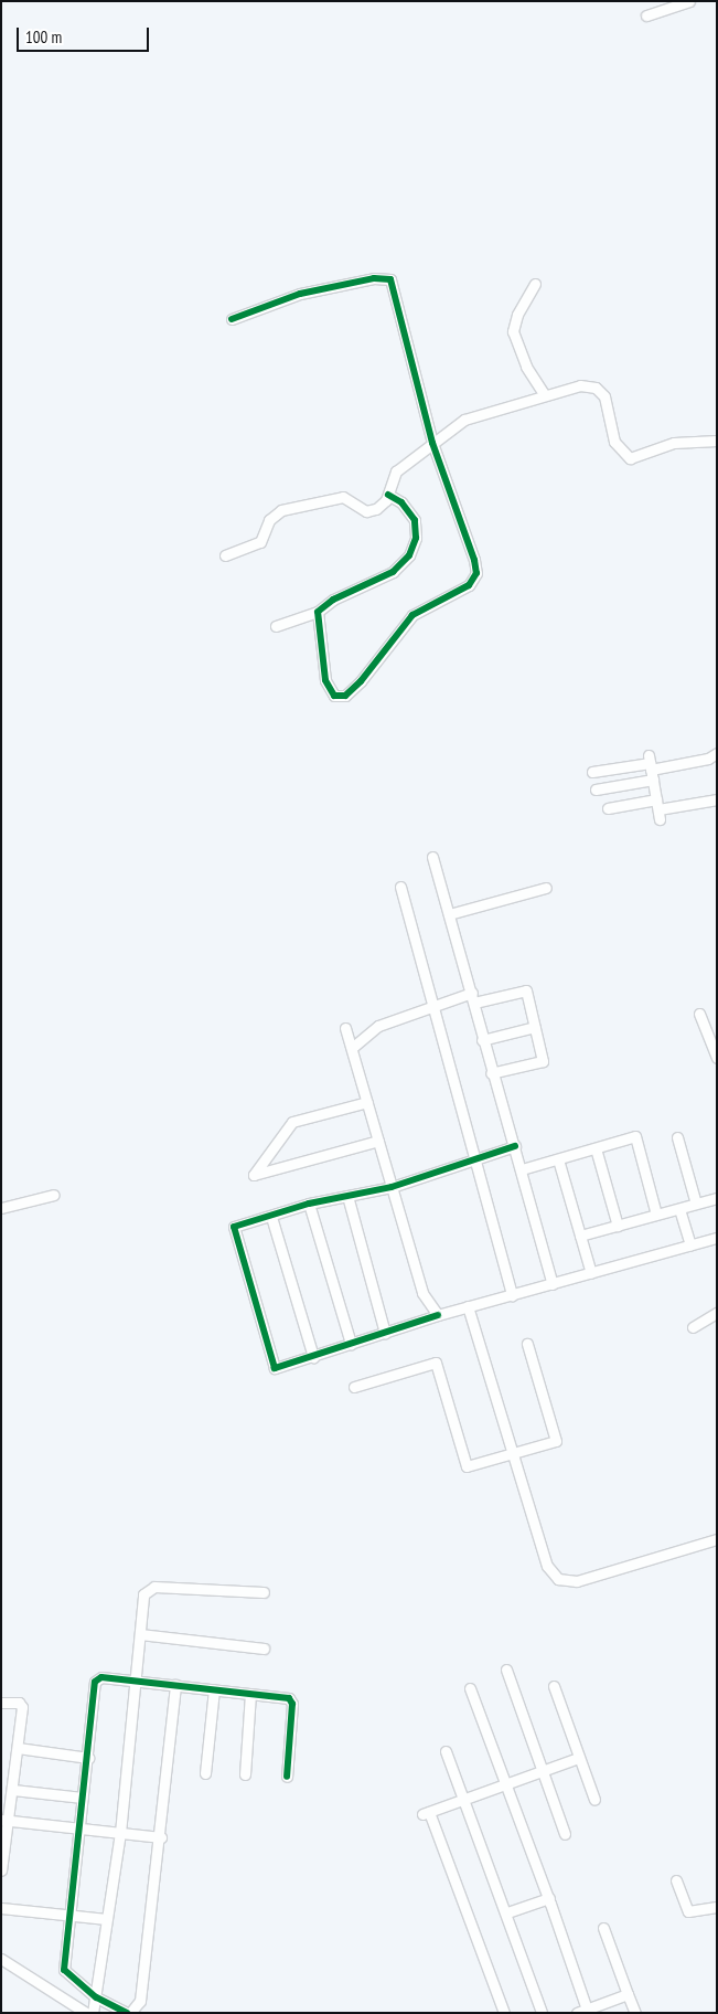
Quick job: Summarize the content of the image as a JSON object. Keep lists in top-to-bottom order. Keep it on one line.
{"scale_bar":"100 m"}
